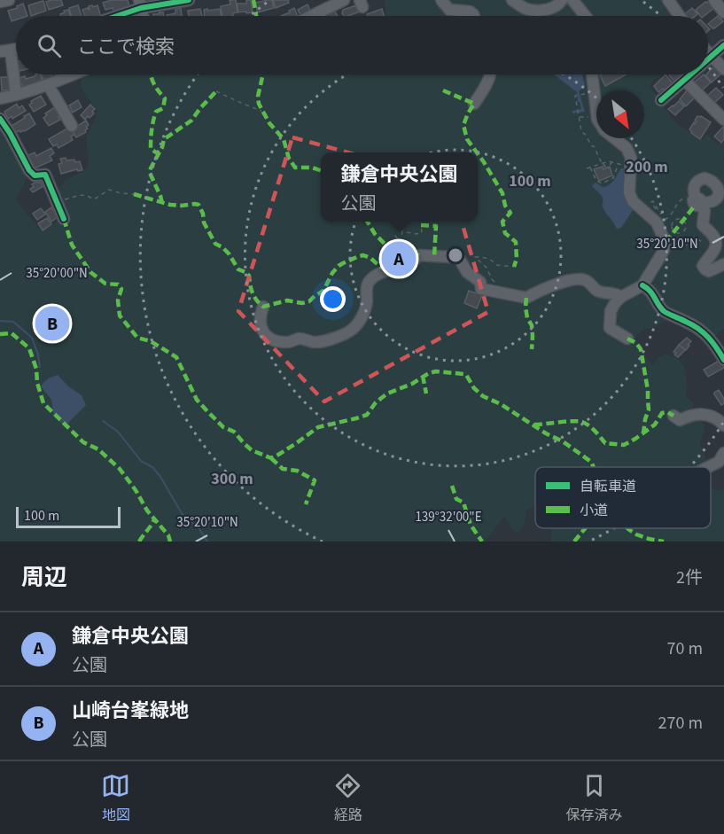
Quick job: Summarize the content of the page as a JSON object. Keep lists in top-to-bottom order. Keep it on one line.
{"legend":["自転車道","小道"],"scale_bar":"100 m","north":"bottom right","page":{"search":"ここで検索","popup":["鎌倉中央公園","公園"],"pins":["A","B"],"scale":"100 m","heading":["周辺","2件"],"list":[{"mark":"A","name":"鎌倉中央公園","note":"公園","value":"70 m"},{"mark":"B","name":"山崎台峯緑地","note":"公園","value":"270 m"}],"nav":["地図","経路","保存済み"]},"coordinates":["35°20'10\"N","35°20'00\"N","139°32'00\"E"],"rings":["200 m","100 m","300 m"]}
